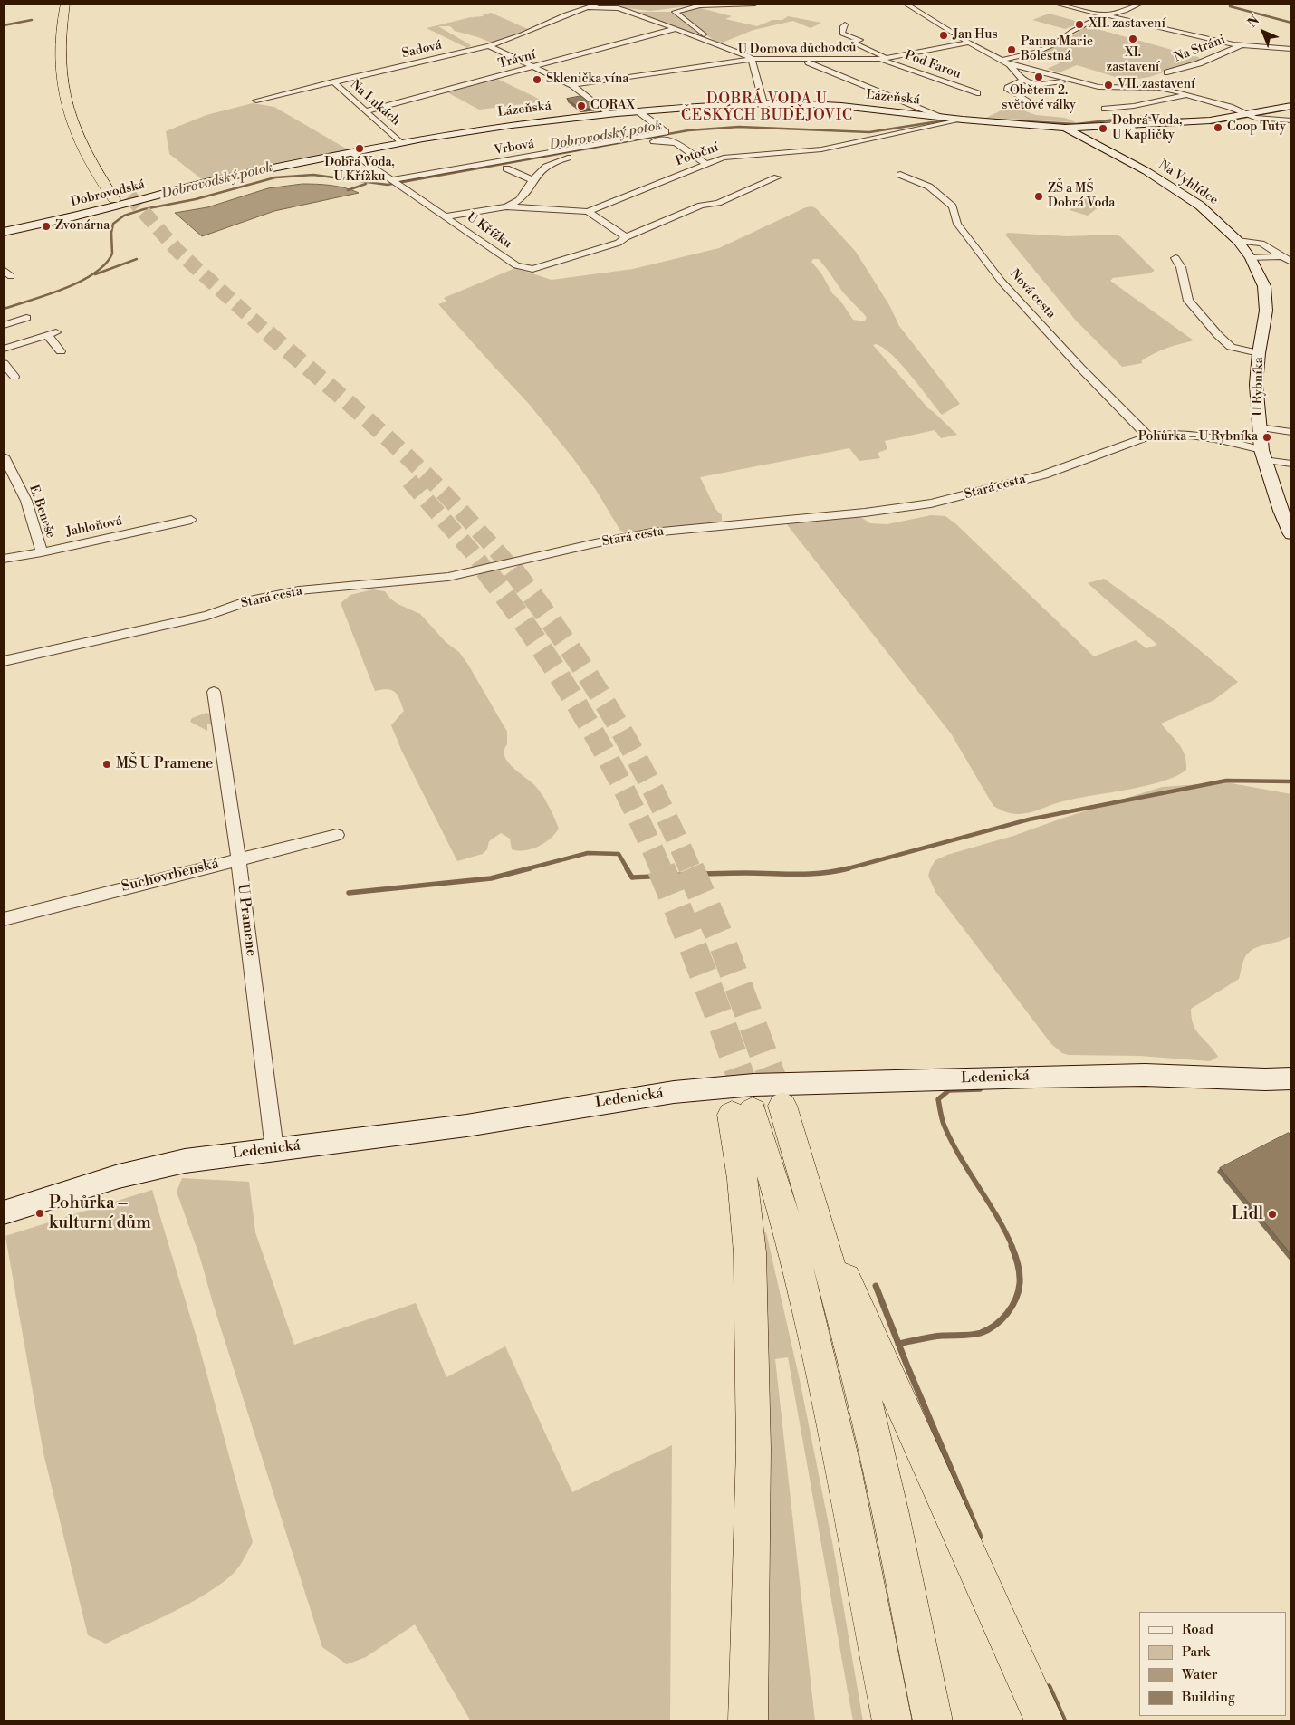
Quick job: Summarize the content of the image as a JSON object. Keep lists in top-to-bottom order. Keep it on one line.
{"streets":{"street":["U Domova důchodců","Na Stráni","Sadová","Trávní","Pod Farou","Lázeňská","Na Lukách","Vrbová","Potoční","Na Vyhlídce","Dobrovodská","U Křížku","Nová cesta","U Rybníka","Stará cesta","E. Beneše","Jabloňová","Suchovrbenská","U Pramene","Ledenická"]},"crossings":[["U Domova důchodců","Pod Farou"],["Sadová","Na Lukách"],["Trávní","Na Lukách"],["Lázeňská","Na Lukách"],["Lázeňská","Vrbová"],["Lázeňská","Potoční"],["Lázeňská","Na Vyhlídce"],["Lázeňská","Dobrovodská"],["Lázeňská","U Křížku"],["Vrbová","U Křížku"],["Potoční","U Křížku"],["Na Vyhlídce","U Rybníka"],["Dobrovodská","U Křížku"],["Nová cesta","Stará cesta"],["U Rybníka","Stará cesta"],["E. Beneše","Jabloňová"],["Suchovrbenská","U Pramene"],["U Pramene","Ledenická"]],"districts":["DOBRÁ VODA U ČESKÝCH BUDĚJOVIC"],"water":["Dobrovodský potok"],"places":["XII. zastavení","Jan Hus","XI. zastavení","Panna Marie Bolestná","Obětem 2. světové války","Sklenička vína","VII. zastavení","CORAX","Coop Tuty","Dobrá Voda, U Kapličky","Dobrá Voda, U Křížku","ZŠ a MŠ Dobrá Voda","Zvonárna","Pohůrka – U Rybníka","MŠ U Pramene","Pohůrka – kulturní dům","Lidl"],"legend":["Road","Park","Water","Building"],"north":"top left"}
